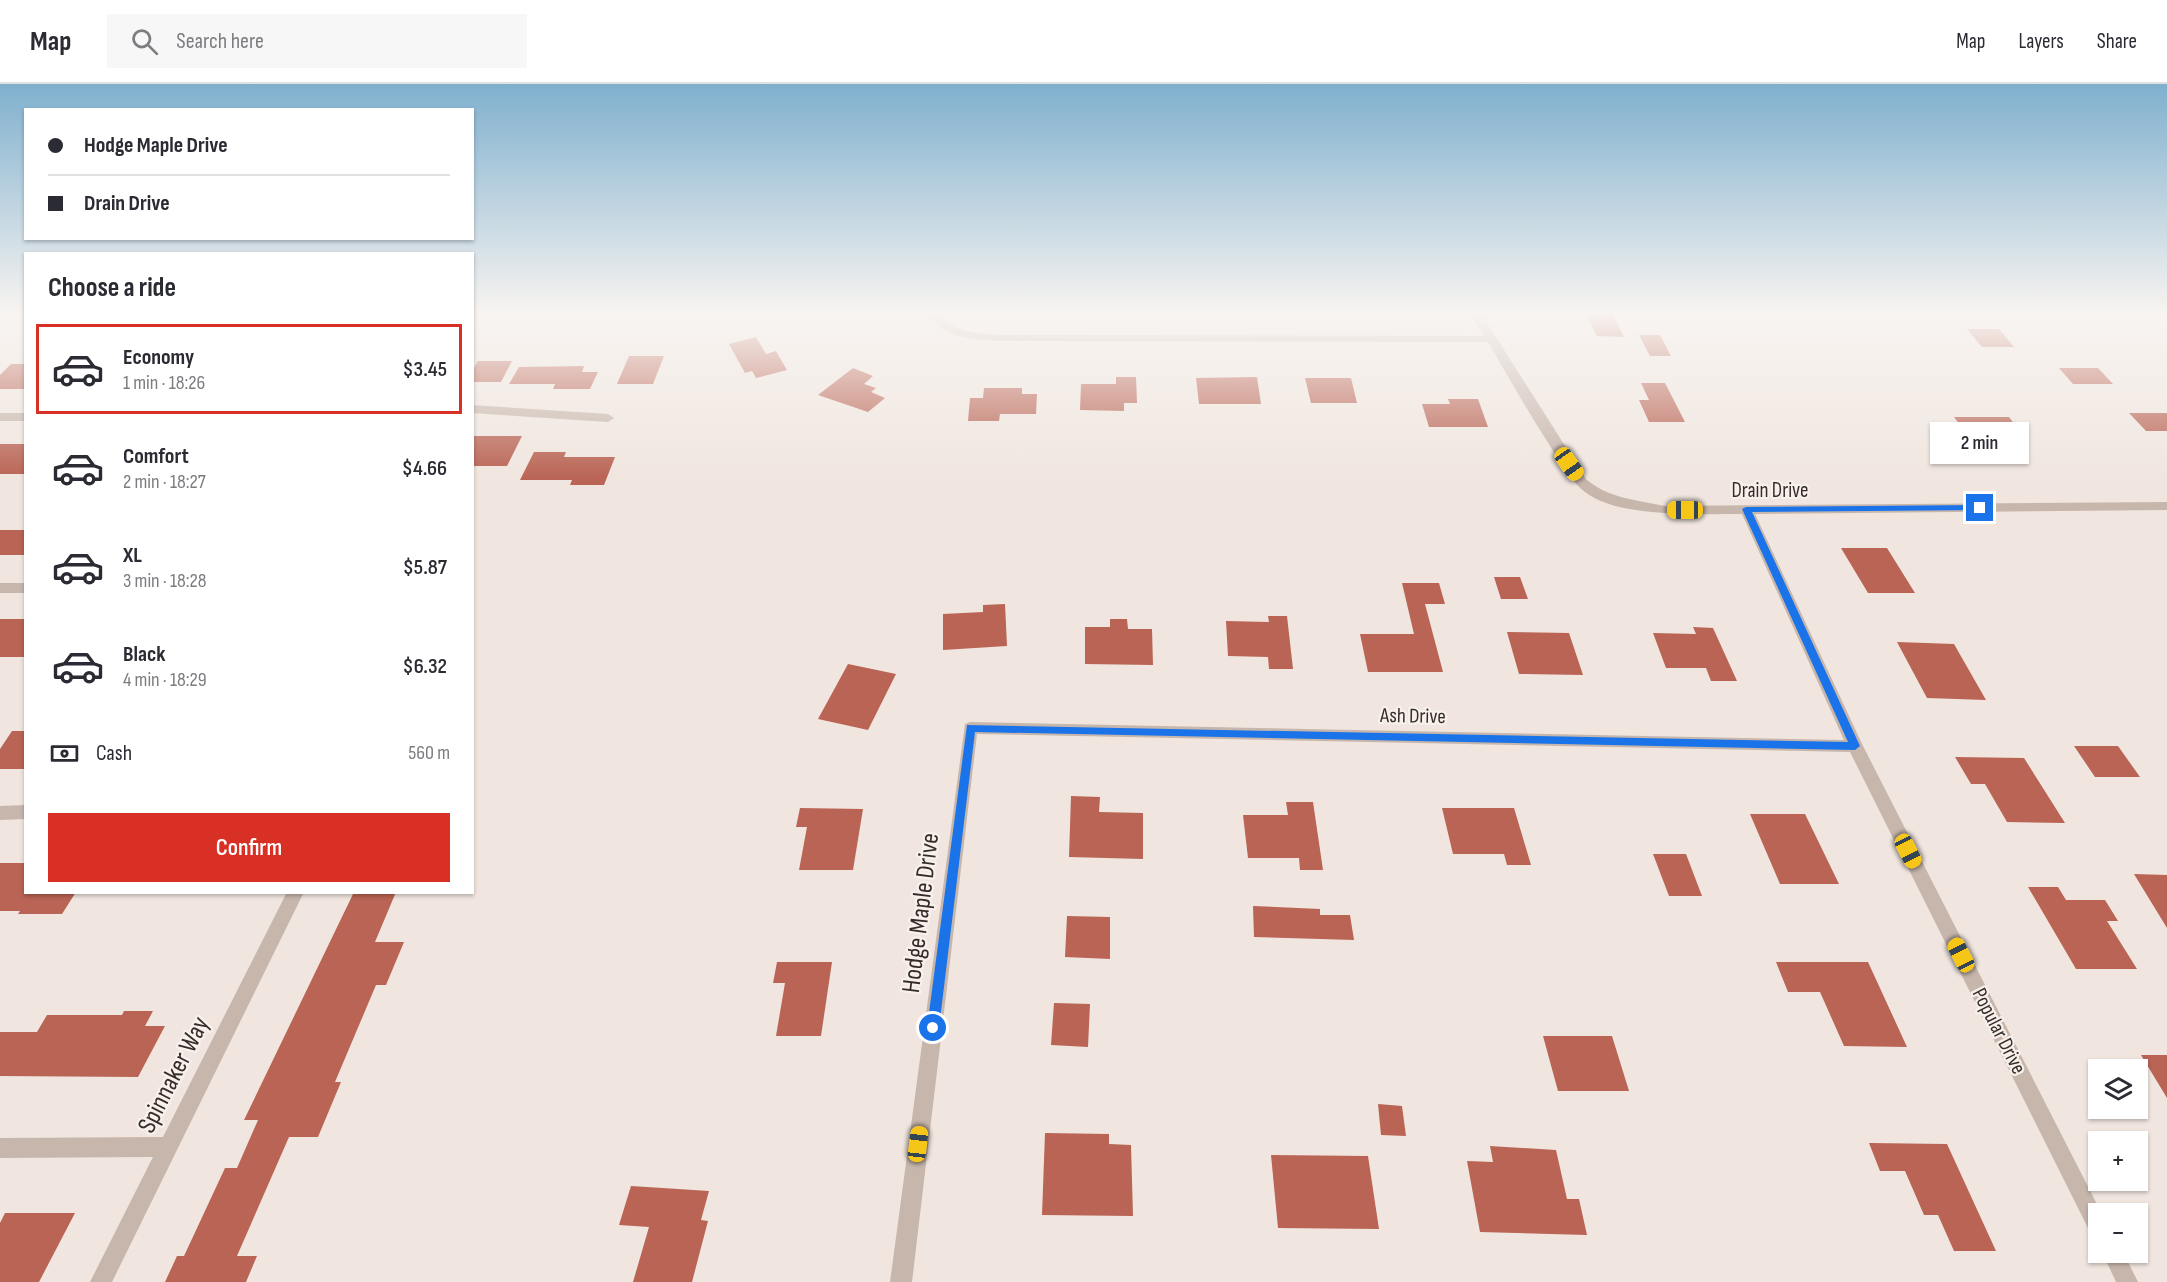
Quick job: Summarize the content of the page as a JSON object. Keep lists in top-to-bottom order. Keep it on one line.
{"streets":{"street":["Drain Drive","Ash Drive","Hodge Maple Drive","Popular Drive","Spinnaker Way"]},"crossings":[["Drain Drive","Popular Drive"],["Ash Drive","Hodge Maple Drive"],["Ash Drive","Popular Drive"]],"page":{"header":"Map","search":"Search here","nav":["Map","Layers","Share"],"banner":["Hodge Maple Drive","Drain Drive"],"heading":"Choose a ride","list":[{"name":"Economy","note":"1 min · 18:26","value":"$3.45"},{"name":"Comfort","note":"2 min · 18:27","value":"$4.66"},{"name":"XL","note":"3 min · 18:28","value":"$5.87"},{"name":"Black","note":"4 min · 18:29","value":"$6.32"}],"bubble":"2 min","pay":["Cash","560 m"],"buttons":"Confirm","map_buttons":["+","−"]}}
